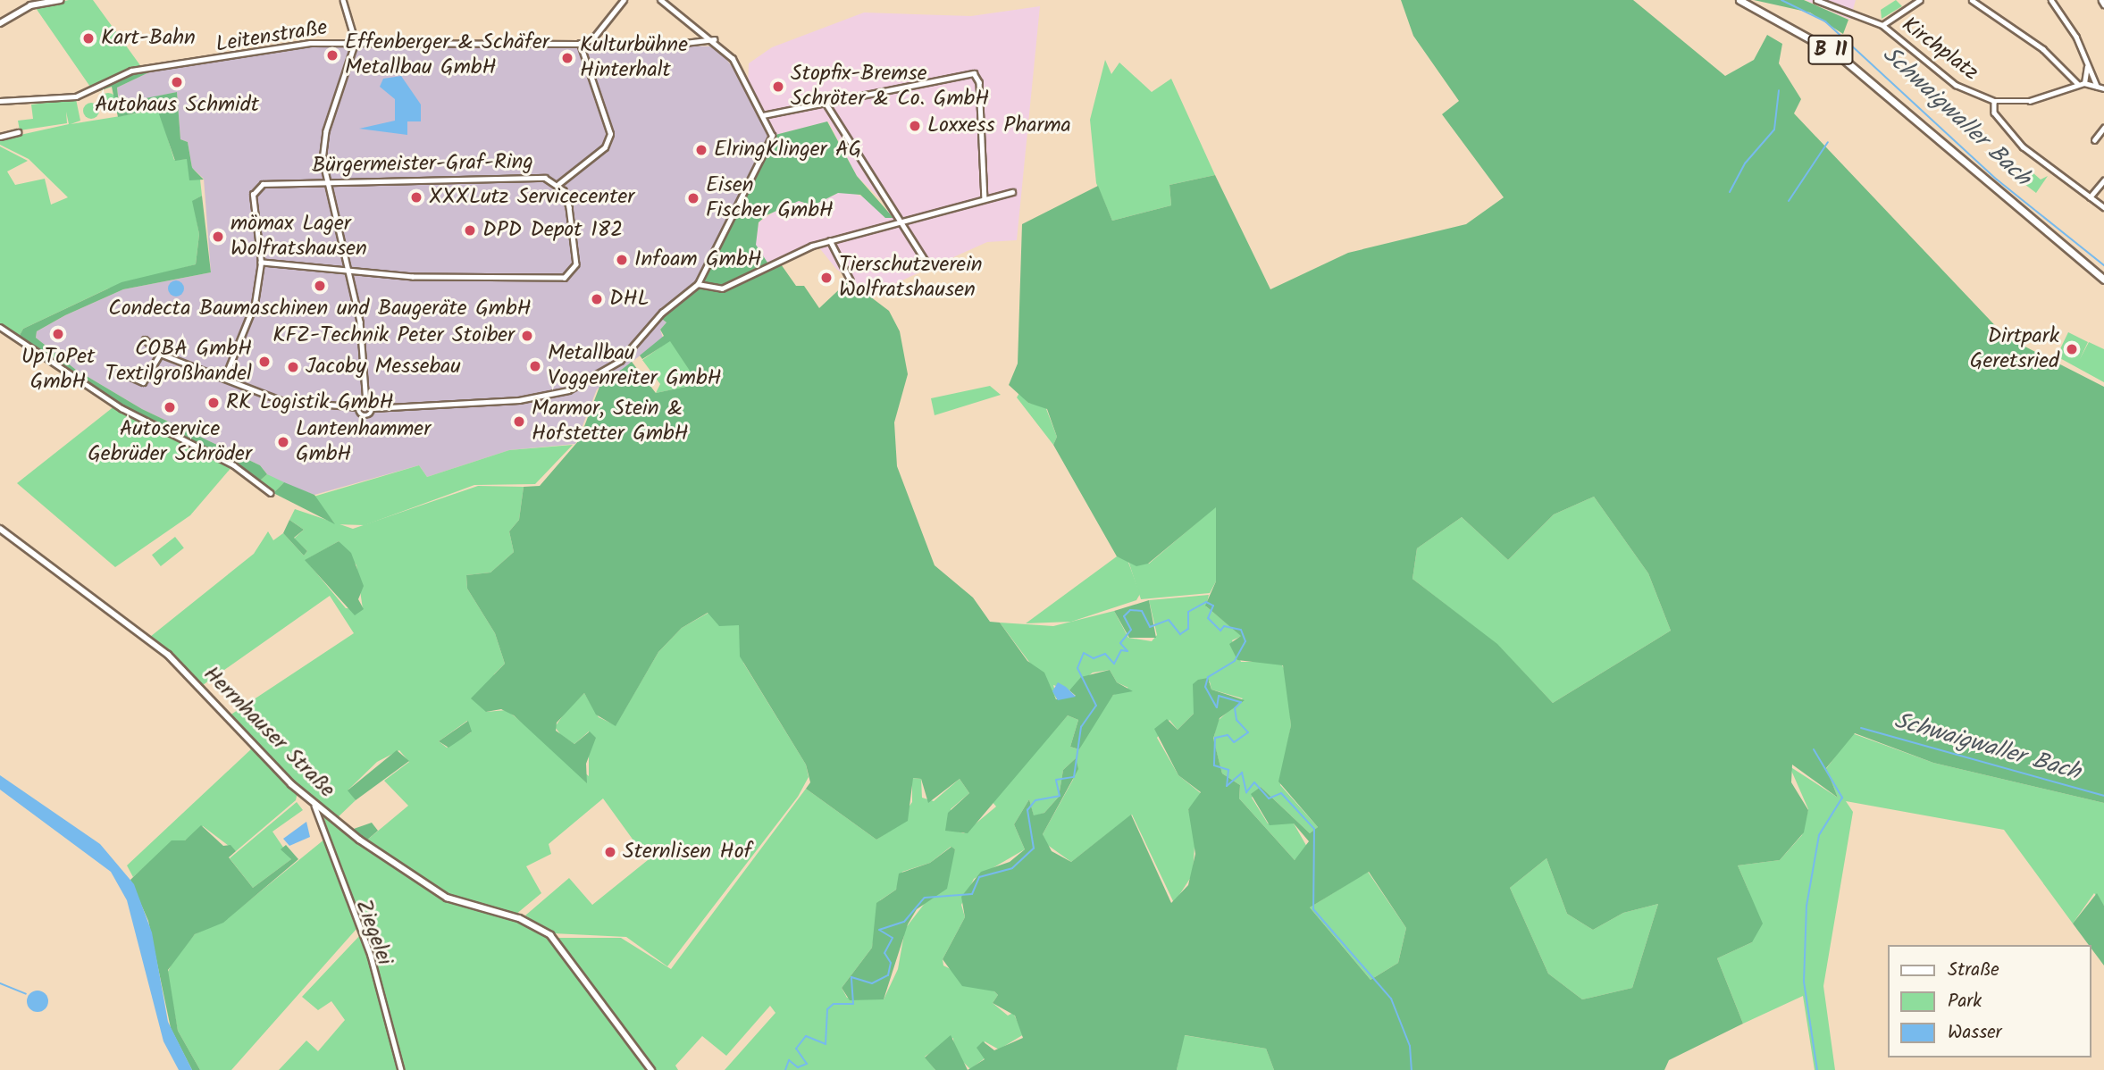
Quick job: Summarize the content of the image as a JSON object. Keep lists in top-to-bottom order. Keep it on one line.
{"streets":{"main road":["B 11"],"street":["Leitenstraße","Kirchplatz","Bürgermeister-Graf-Ring","Herrnhauser Straße","Ziegelei"]},"crossings":[["Herrnhauser Straße","Ziegelei"]],"water":["Schwaigwaller Bach"],"places":["Kart-Bahn","Effenberger & Schäfer Metallbau GmbH","Kulturbühne Hinterhalt","Autohaus Schmidt","Stopfix-Bremse Schröter & Co. GmbH","Loxxess Pharma","ElringKlinger AG","XXXLutz Servicecenter","Eisen Fischer GmbH","DPD Depot 182","mömax Lager Wolfratshausen","Infoam GmbH","Tierschutzverein Wolfratshausen","Condecta Baumaschinen und Baugeräte GmbH","DHL","UpToPet GmbH","KFZ-Technik Peter Stoiber","Dirtpark Geretsried","COBA GmbH Textilgroßhandel","Metallbau Voggenreiter GmbH","Jacoby Messebau","RK Logistik GmbH","Autoservice Gebrüder Schröder","Marmor, Stein & Hofstetter GmbH","Lantenhammer GmbH","Sternlisen Hof"],"legend":["Straße","Park","Wasser"]}
